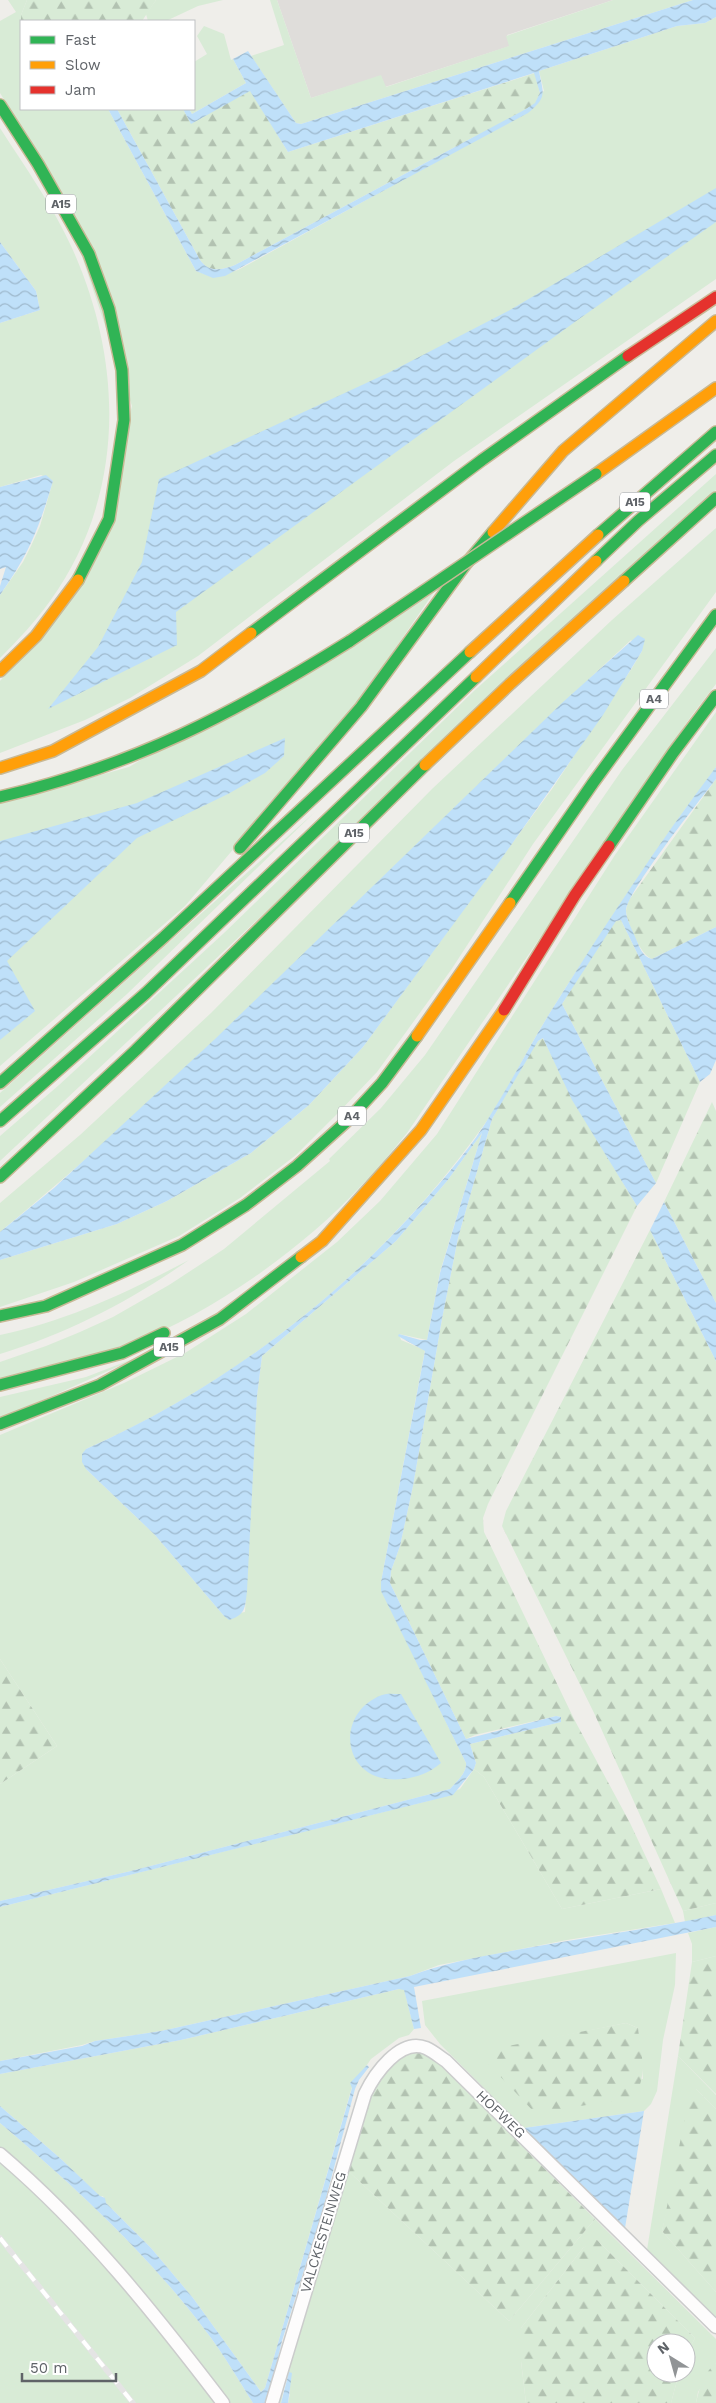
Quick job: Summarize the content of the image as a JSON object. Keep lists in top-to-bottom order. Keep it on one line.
{"streets":{"highway":["A15","A4"],"street":["HOFWEG","VALCKESTEINWEG"]},"crossings":[["HOFWEG","VALCKESTEINWEG"]],"legend":["Fast","Slow","Jam"],"scale_bar":"50 m","north":"top left"}
